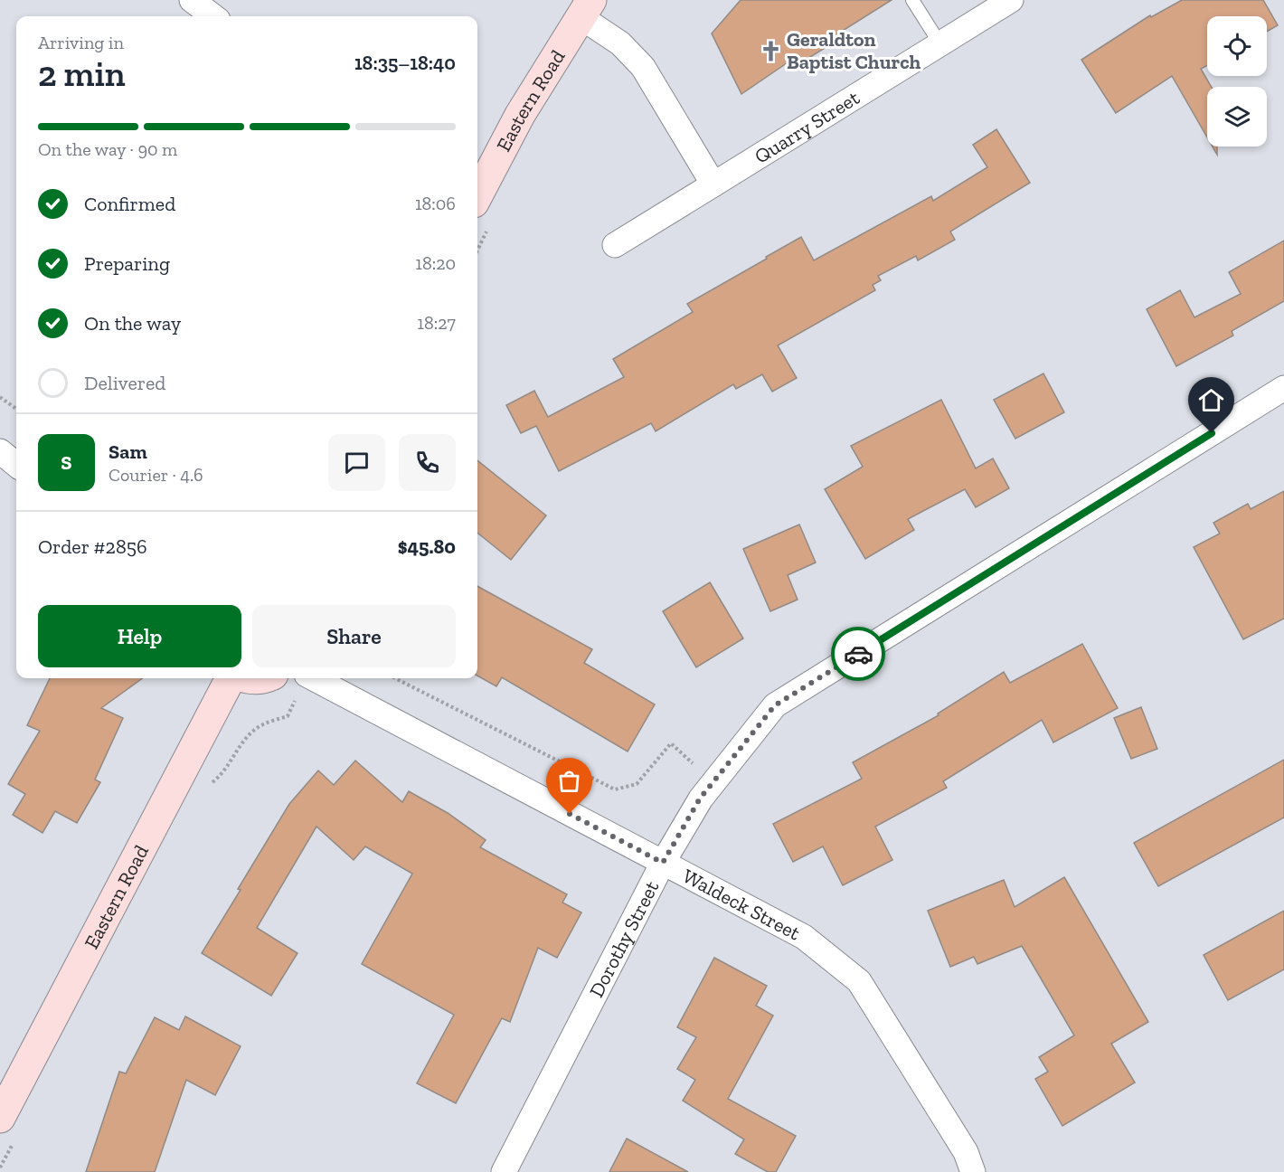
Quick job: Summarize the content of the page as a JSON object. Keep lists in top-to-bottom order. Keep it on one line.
{"streets":{"street":["Eastern Road","Quarry Street","Waldeck Street","Dorothy Street"]},"crossings":[["Waldeck Street","Dorothy Street"]],"places":{"church":["Geraldton Baptist Church"]},"page":{"heading":["2 min","Arriving in","18:35–18:40"],"panel":["Sam","Courier · 4.6","Order #2856","$45.80"],"bar":"On the way · 90 m","list":[["Confirmed","18:06"],["Preparing","18:20"],["On the way","18:27"],"Delivered"],"round":"S","buttons":["Help","Share"]}}
